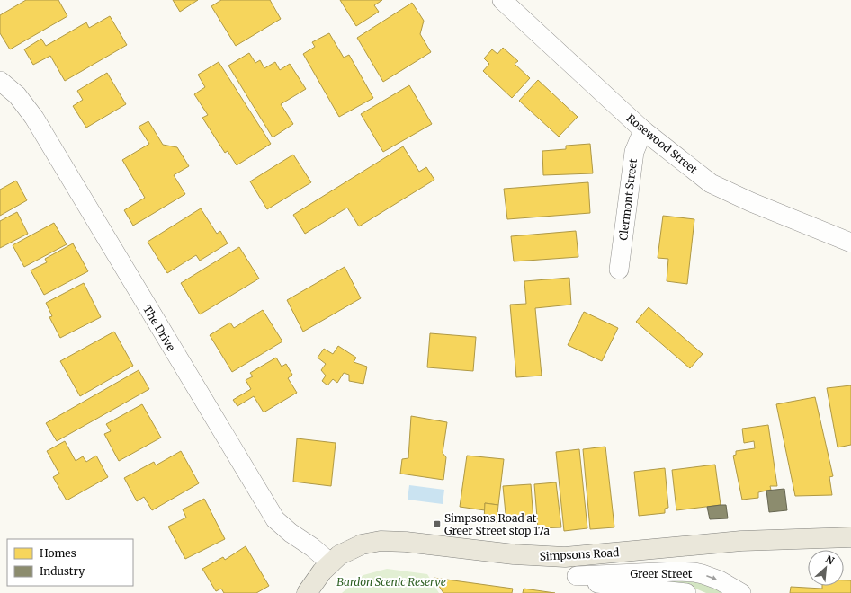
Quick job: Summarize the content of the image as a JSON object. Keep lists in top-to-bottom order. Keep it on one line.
{"streets":{"main road":["Simpsons Road"],"street":["Rosewood Street","Clermont Street","The Drive","Greer Street"]},"crossings":[["Rosewood Street","Clermont Street"],["The Drive","Simpsons Road"]],"parks":["Bardon Scenic Reserve"],"places":{"transit":["Simpsons Road at Greer Street stop 17a"]},"legend":["Homes","Industry"],"north":"top right"}
